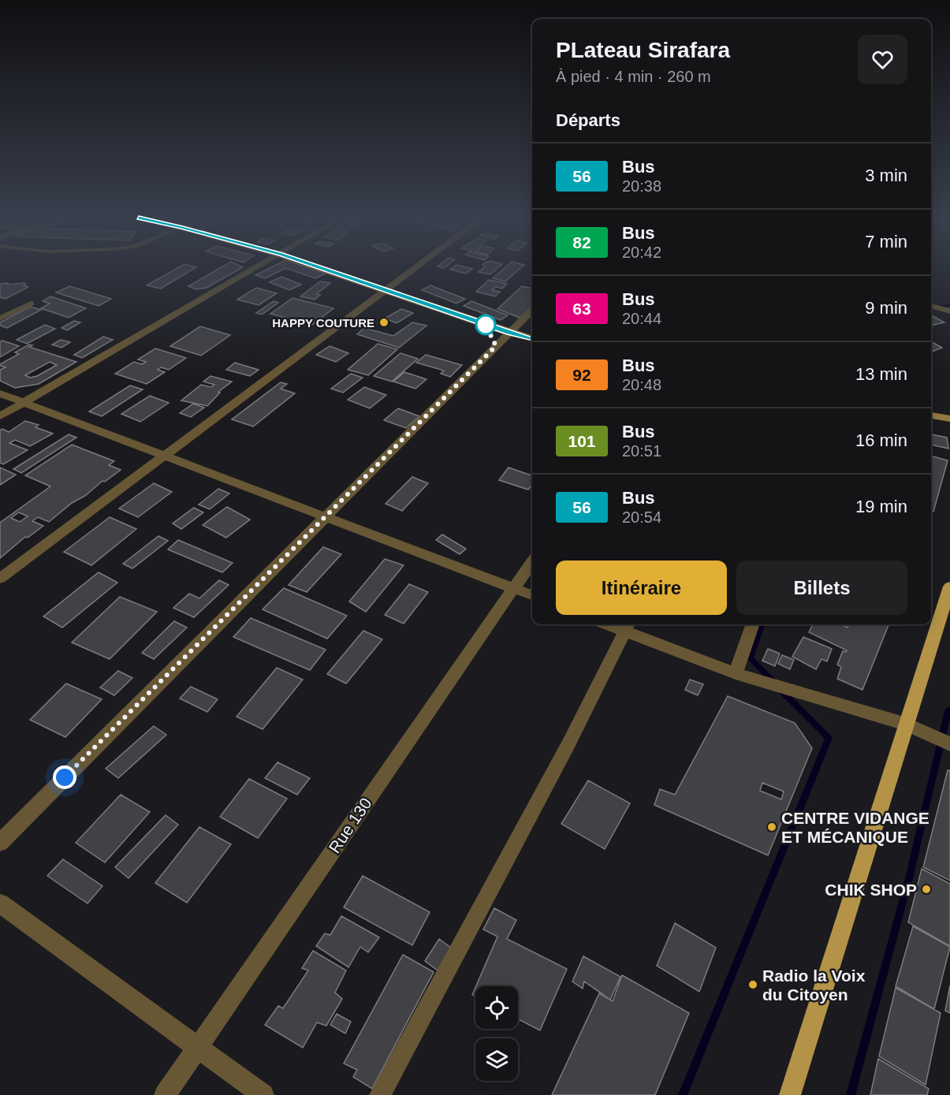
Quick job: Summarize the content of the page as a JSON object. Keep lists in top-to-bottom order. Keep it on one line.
{"streets":{"street":["Rue 130"]},"places":["HAPPY COUTURE","CENTRE VIDANGE ET MÉCANIQUE","CHIK SHOP","Radio la Voix du Citoyen"],"lines":["bus line 56"],"page":{"heading":[["PLateau Sirafara","À pied · 4 min · 260 m"],"Départs"],"list":[{"mark":"56","name":"Bus","note":"20:38","value":"3 min"},{"mark":"82","name":"Bus","note":"20:42","value":"7 min"},{"mark":"63","name":"Bus","note":"20:44","value":"9 min"},{"mark":"92","name":"Bus","note":"20:48","value":"13 min"},{"mark":"101","name":"Bus","note":"20:51","value":"16 min"},{"mark":"56","name":"Bus","note":"20:54","value":"19 min"}],"buttons":["Itinéraire","Billets"]}}
